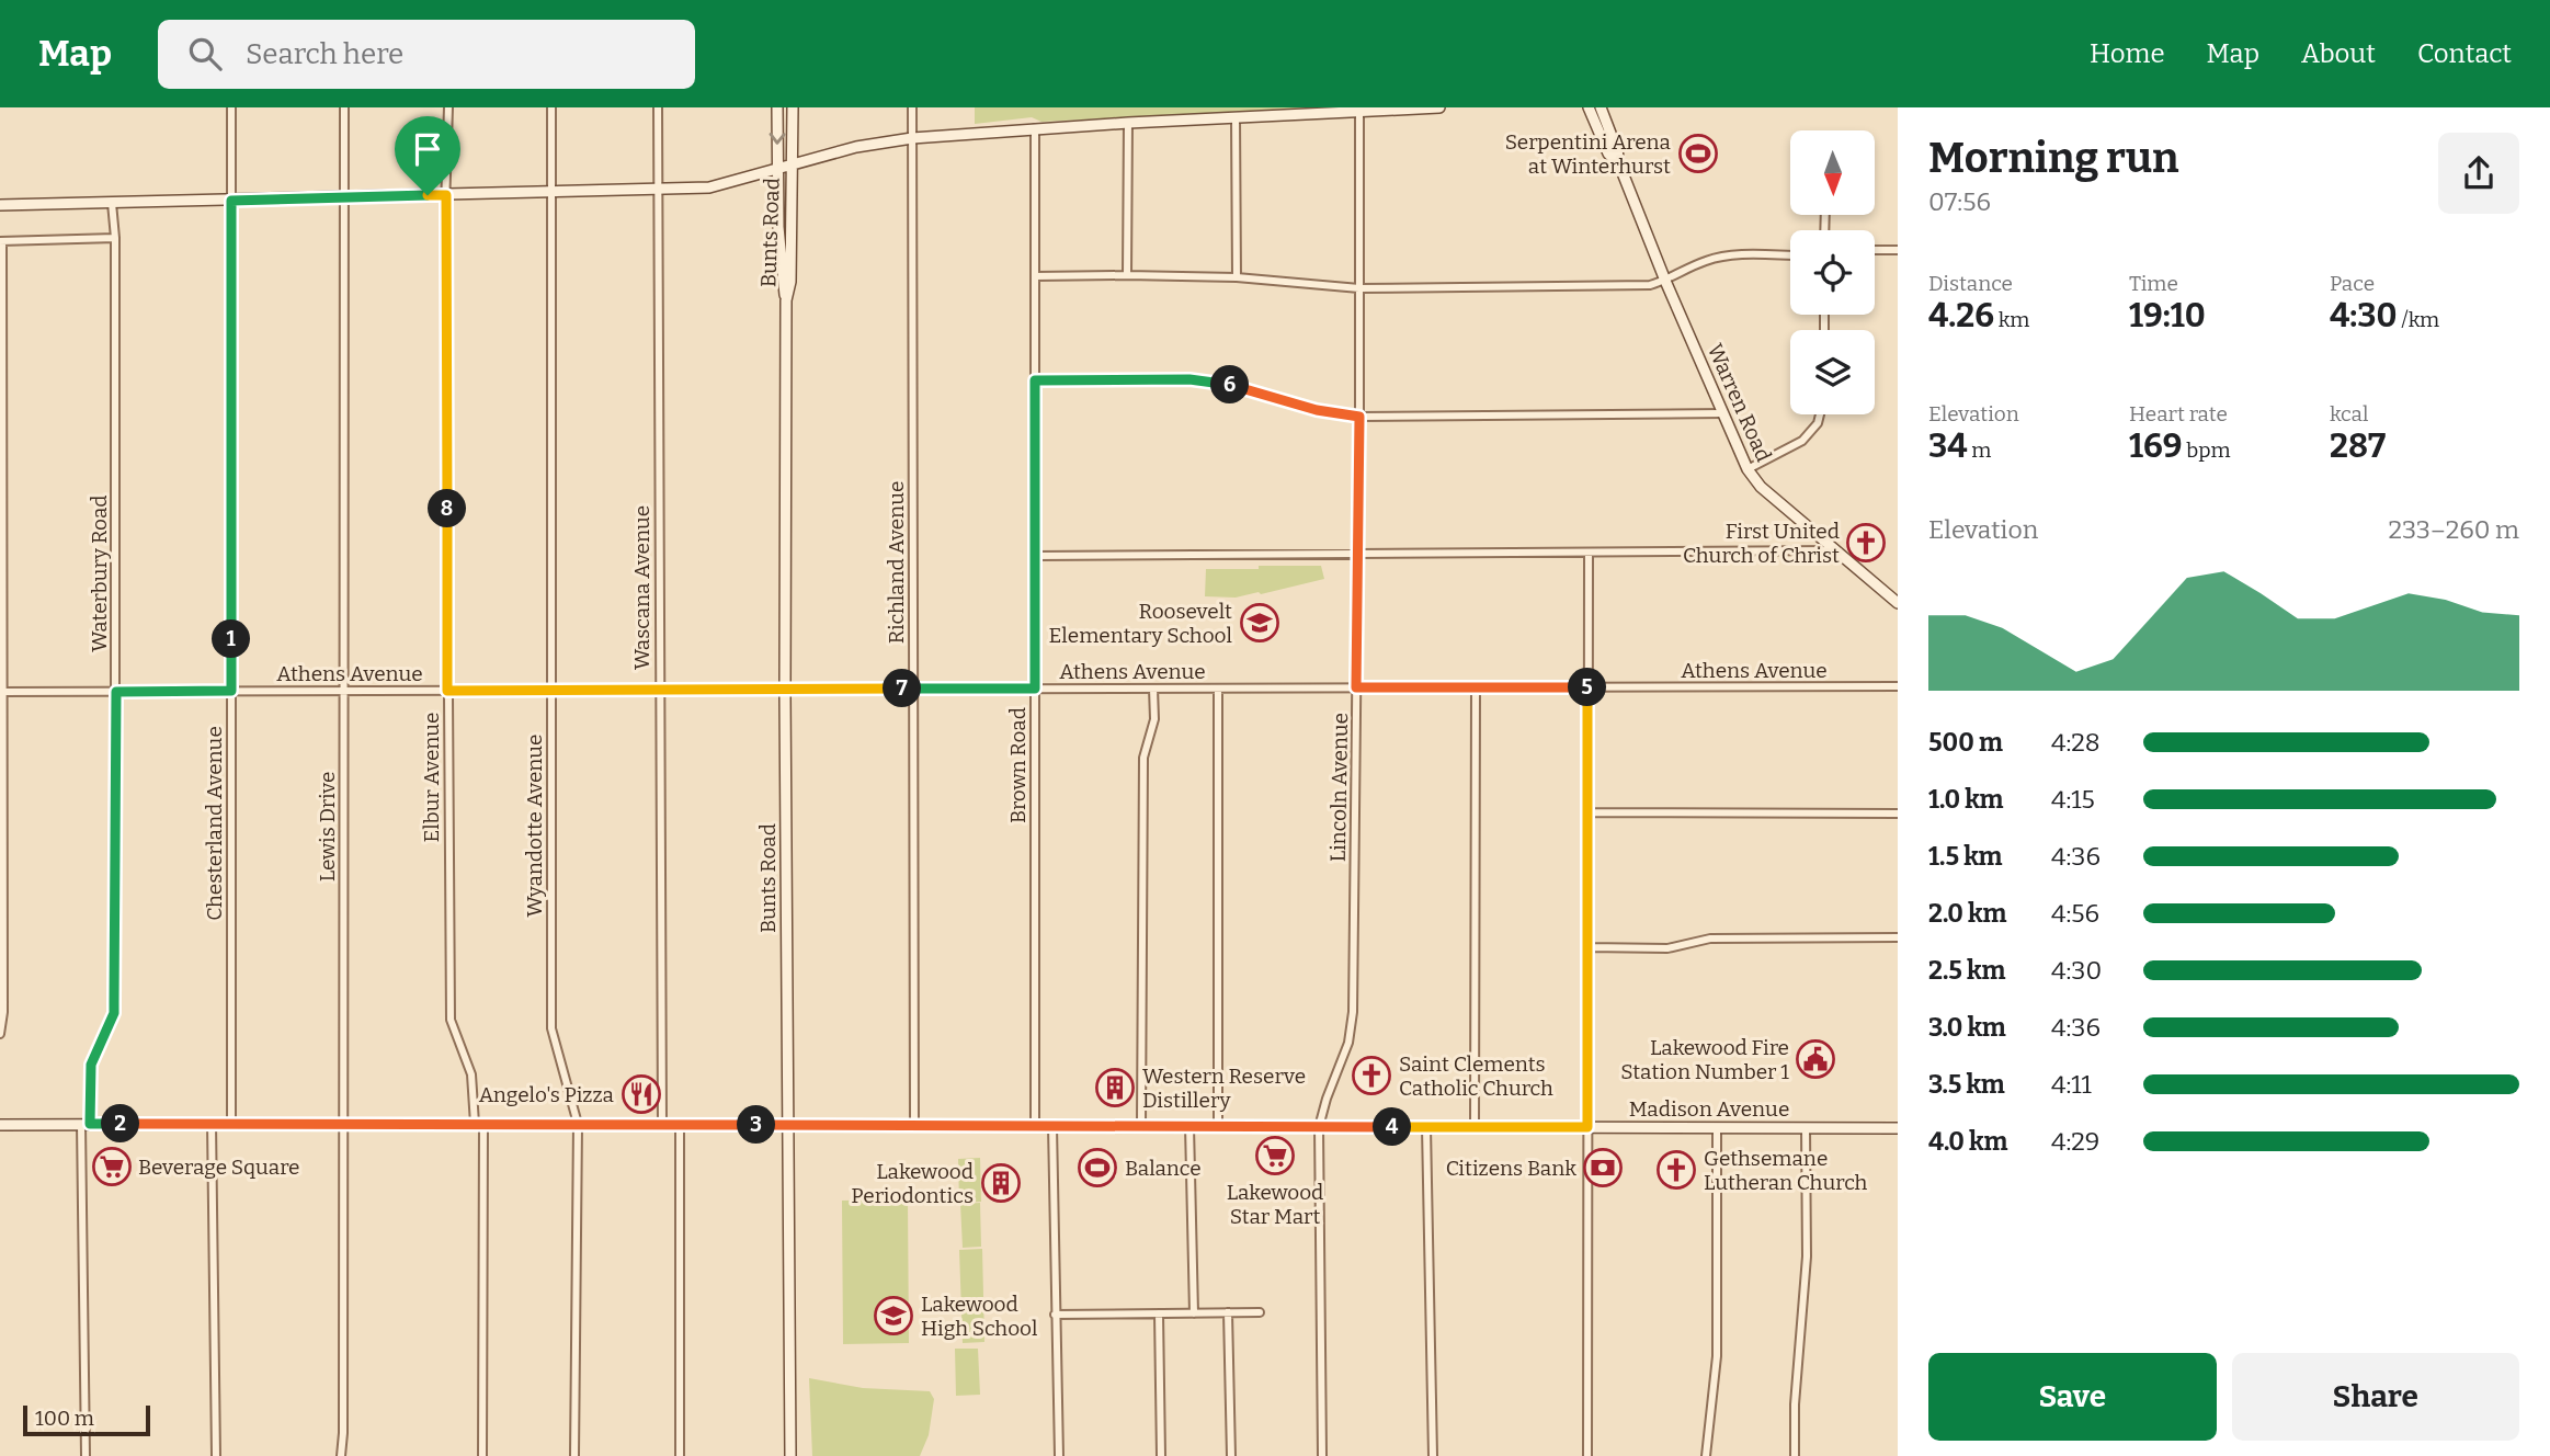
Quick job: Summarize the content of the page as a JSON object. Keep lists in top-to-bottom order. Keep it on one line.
{"streets":{"main road":["Bunts Road","Warren Road","Madison Avenue"],"street":["Richland Avenue","Waterbury Road","Wascana Avenue","Athens Avenue","Brown Road","Elbur Avenue","Lincoln Avenue","Chesterland Avenue","Wyandotte Avenue","Lewis Drive"]},"crossings":[["Bunts Road","Athens Avenue"],["Bunts Road","Madison Avenue"],["Richland Avenue","Athens Avenue"],["Richland Avenue","Madison Avenue"],["Waterbury Road","Athens Avenue"],["Waterbury Road","Madison Avenue"],["Wascana Avenue","Athens Avenue"],["Wascana Avenue","Madison Avenue"],["Athens Avenue","Brown Road"],["Athens Avenue","Elbur Avenue"],["Athens Avenue","Lincoln Avenue"],["Athens Avenue","Chesterland Avenue"],["Athens Avenue","Wyandotte Avenue"],["Athens Avenue","Lewis Drive"],["Brown Road","Madison Avenue"],["Elbur Avenue","Madison Avenue"],["Lincoln Avenue","Madison Avenue"],["Chesterland Avenue","Madison Avenue"],["Wyandotte Avenue","Madison Avenue"],["Lewis Drive","Madison Avenue"]],"places":{"sports":["Serpentini Arena at Winterhurst","Balance"],"church":["First United Church of Christ","Saint Clements Catholic Church","Gethsemane Lutheran Church"],"school or university":["Roosevelt Elementary School","Lakewood High School"],"public building":["Lakewood Fire Station Number 1"],"building":["Western Reserve Distillery","Lakewood Periodontics"],"restaurant":["Angelo's Pizza"],"supermarket":["Lakewood Star Mart","Beverage Square"],"bank":["Citizens Bank"]},"scale_bar":"100 m","north":"bottom","page":{"header":"Map","search":"Search here","nav":["Home","Map","About","Contact"],"heading":["Morning run","07:56"],"stats":[["Distance","4.26 km"],["Time","19:10"],["Pace","4:30 /km"],["Elevation","34 m"],["Heart rate","169 bpm"],["kcal","287"]],"pins":["6","8","1","5","7","2","3","4"],"chart":["Elevation","233–260 m"],"list":[{"name":"500 m","note":"4:28"},{"name":"1.0 km","note":"4:15"},{"name":"1.5 km","note":"4:36"},{"name":"2.0 km","note":"4:56"},{"name":"2.5 km","note":"4:30"},{"name":"3.0 km","note":"4:36"},{"name":"3.5 km","note":"4:11"},{"name":"4.0 km","note":"4:29"}],"buttons":["Save","Share"],"scale":"100 m"}}
